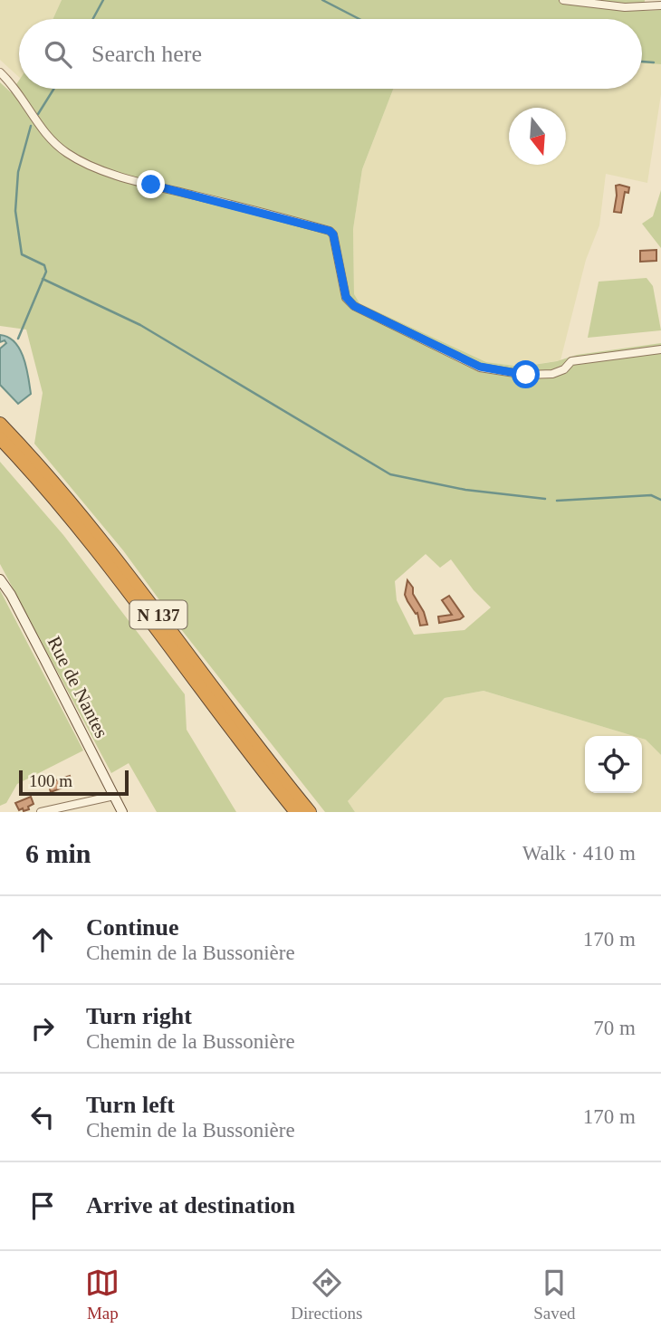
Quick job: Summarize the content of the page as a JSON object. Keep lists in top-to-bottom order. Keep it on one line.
{"streets":{"highway":["N 137"],"main road":["Rue de Nantes"]},"scale_bar":"100 m","north":"bottom","page":{"search":"Search here","scale":"100 m","heading":["6 min","Walk · 410 m"],"list":[["Continue","Chemin de la Bussonière","170 m"],["Turn right","Chemin de la Bussonière","70 m"],["Turn left","Chemin de la Bussonière","170 m"],"Arrive at destination"],"nav":["Map","Directions","Saved"]}}
